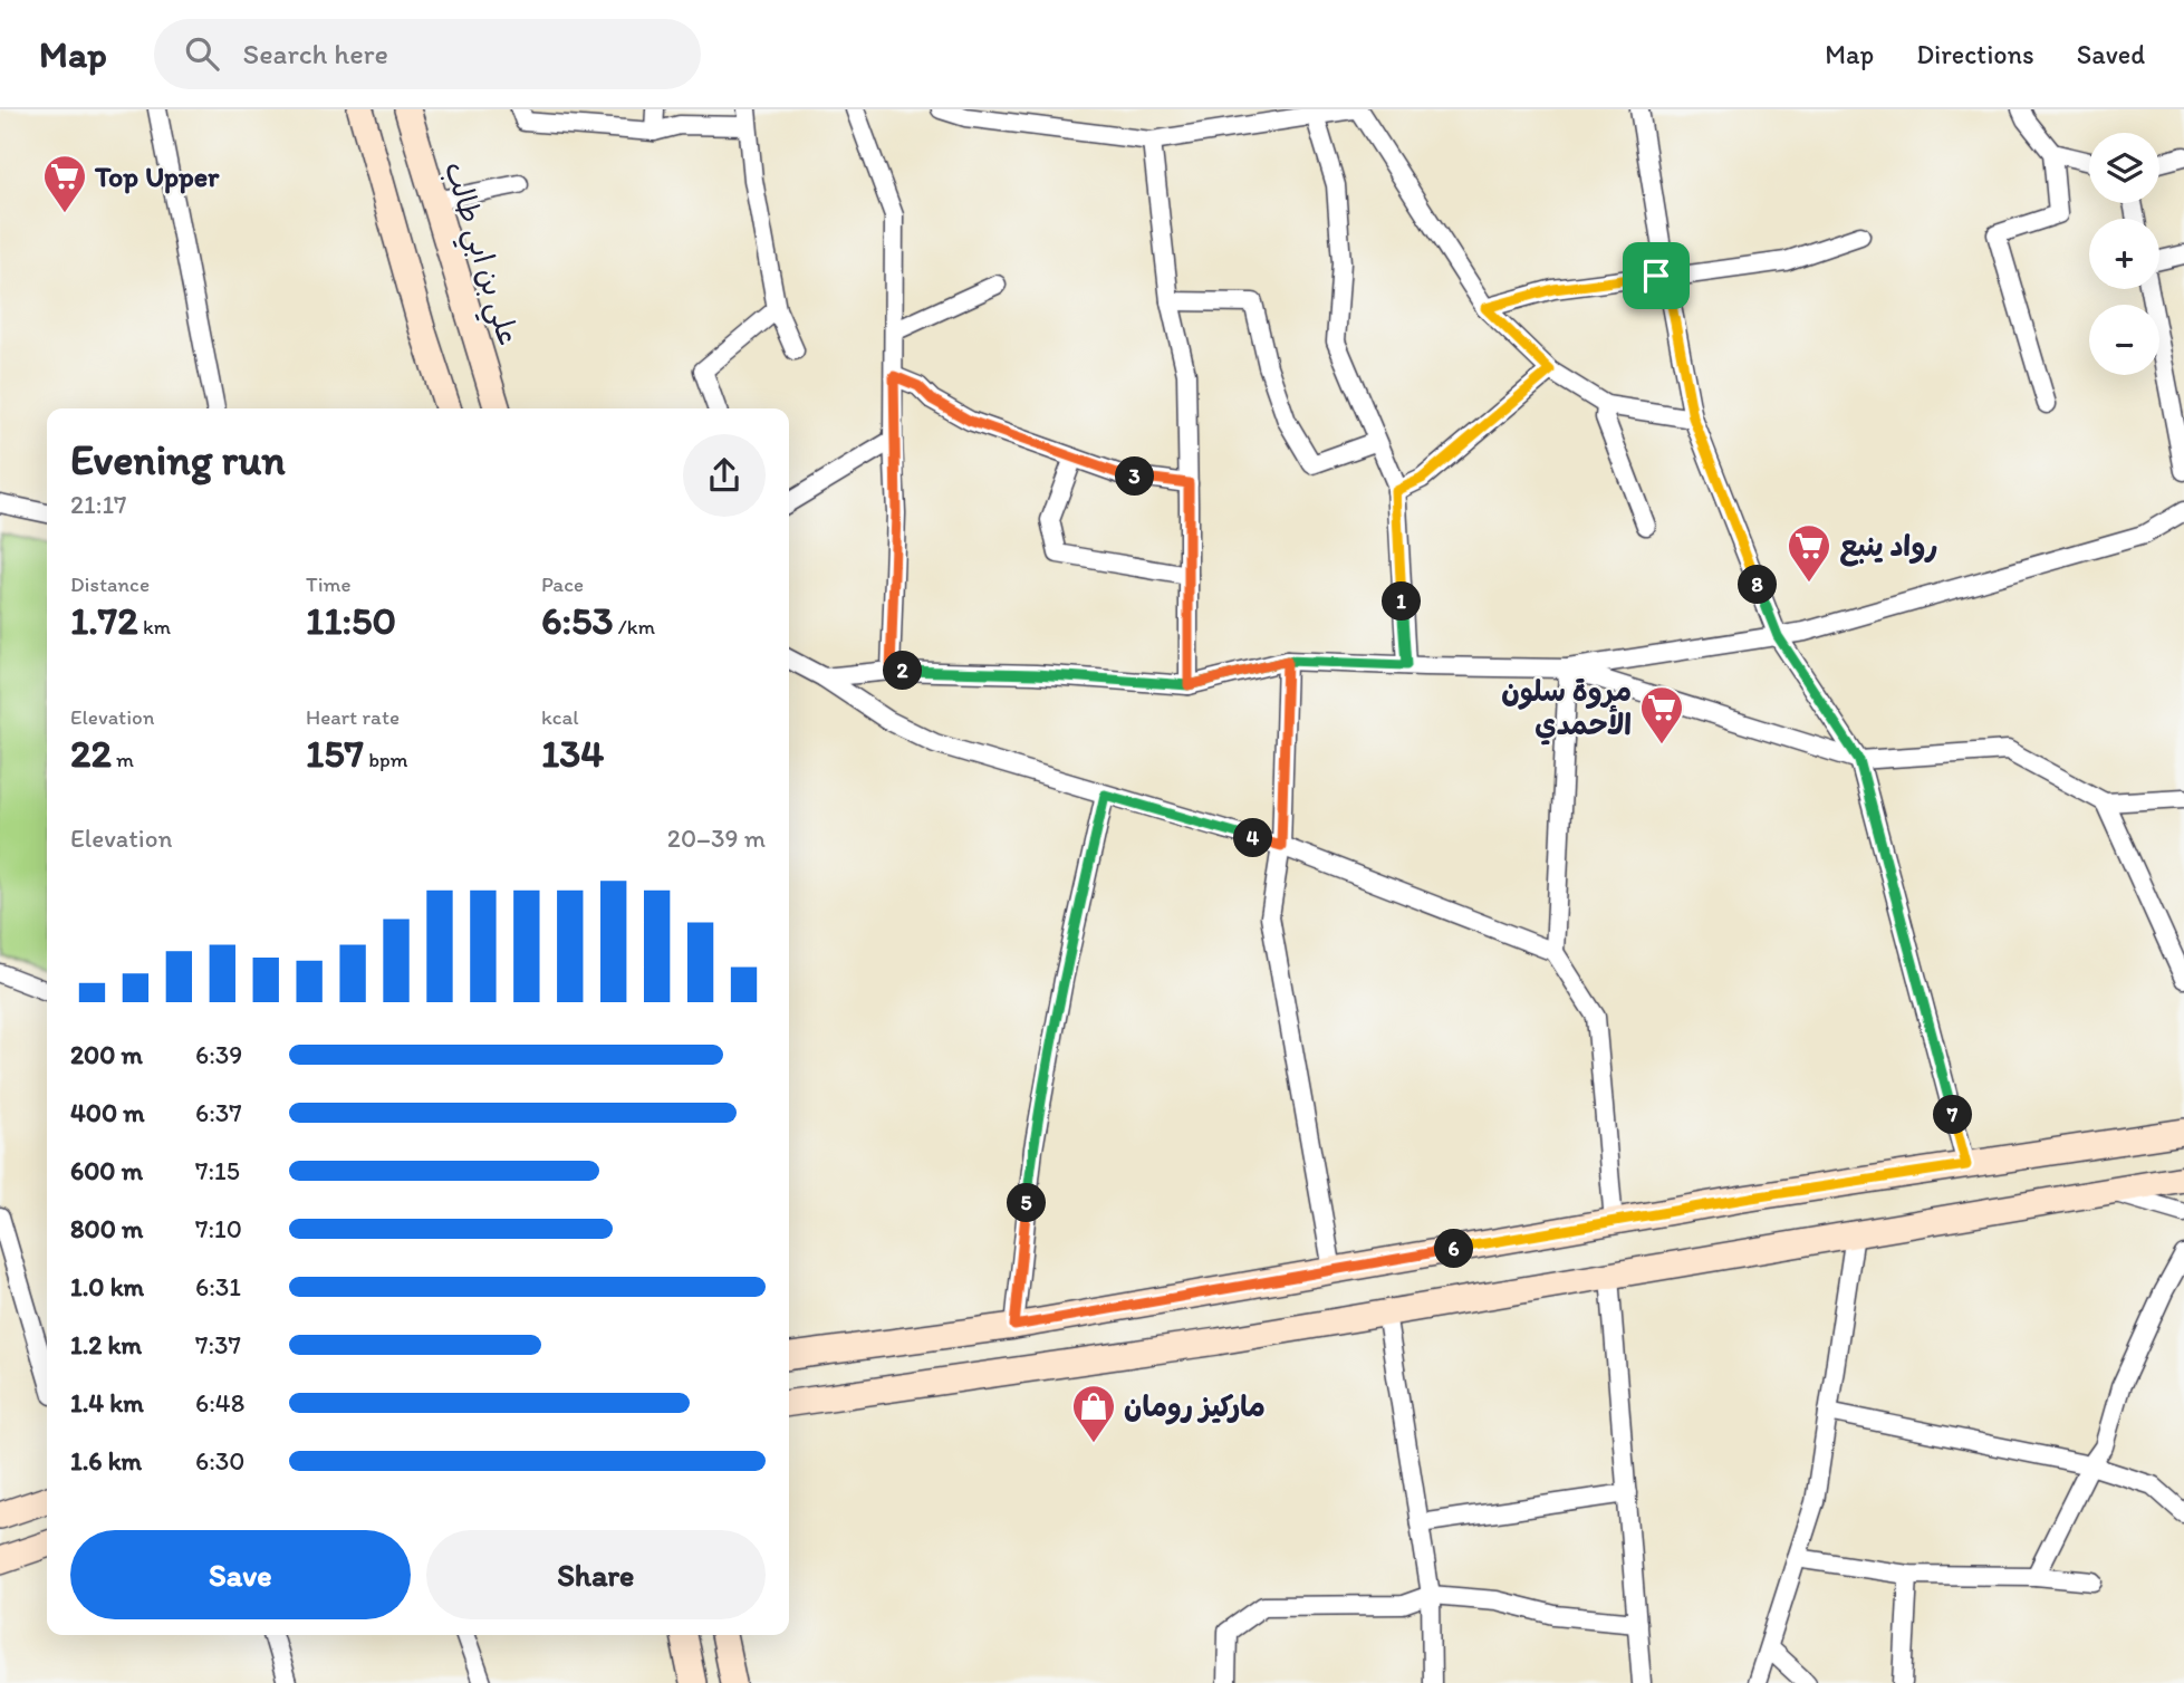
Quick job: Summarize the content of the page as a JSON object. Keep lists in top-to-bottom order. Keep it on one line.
{"streets":{"street":["علي بن ابي طالب"]},"places":{"supermarket":["Top Upper","رواد ينبع","مروة سلون الأحمدي"],"shop":["ماركيز رومان"]},"page":{"header":"Map","search":"Search here","nav":["Map","Directions","Saved"],"map_buttons":["+","−"],"heading":["Evening run","21:17"],"pins":["3","8","1","2","4","7","5","6"],"stats":[["Distance","1.72 km"],["Time","11:50"],["Pace","6:53 /km"],["Elevation","22 m"],["Heart rate","157 bpm"],["kcal","134"]],"chart":["Elevation","20–39 m"],"list":[{"name":"200 m","note":"6:39"},{"name":"400 m","note":"6:37"},{"name":"600 m","note":"7:15"},{"name":"800 m","note":"7:10"},{"name":"1.0 km","note":"6:31"},{"name":"1.2 km","note":"7:37"},{"name":"1.4 km","note":"6:48"},{"name":"1.6 km","note":"6:30"}],"buttons":["Save","Share"]}}
